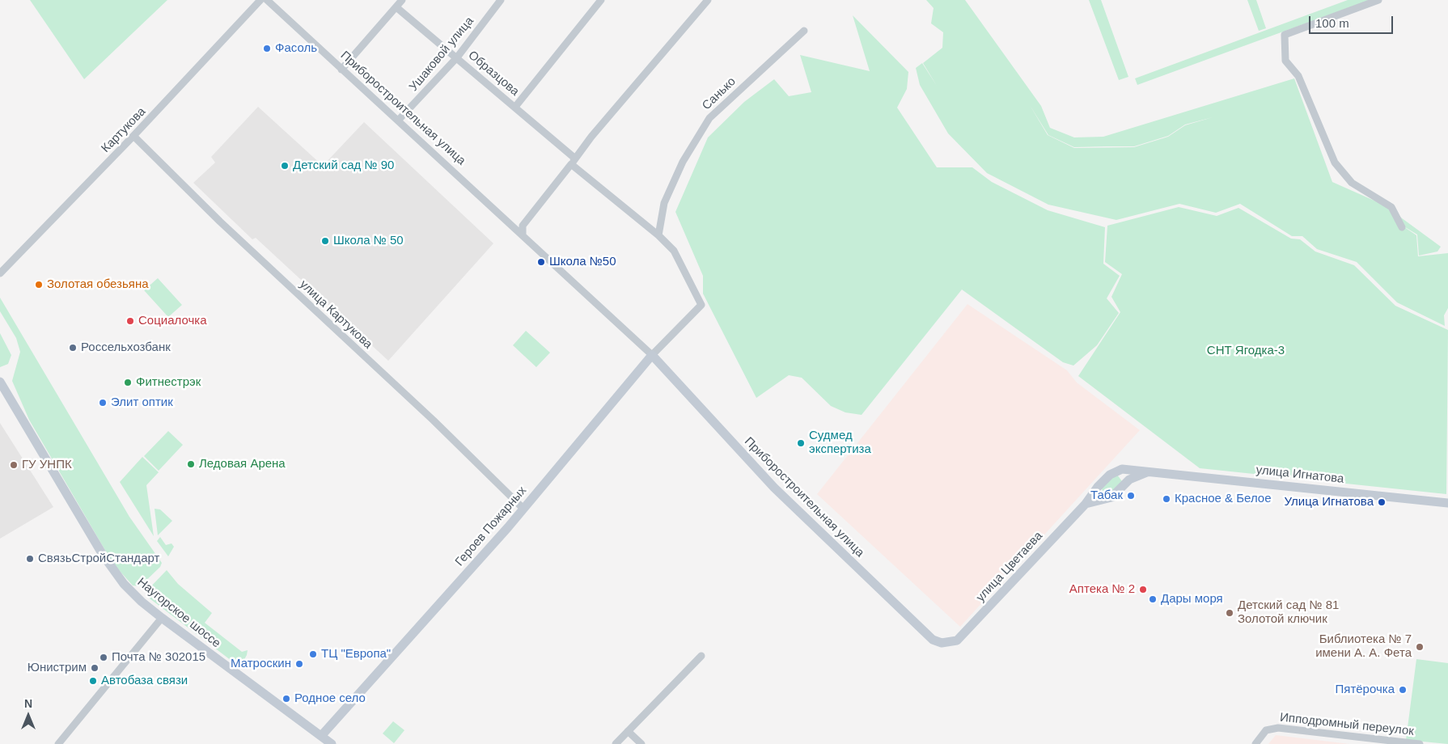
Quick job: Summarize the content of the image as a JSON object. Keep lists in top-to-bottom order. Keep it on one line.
{"streets":{"main road":["Приборостроительная улица","улица Игнатова","Героев Пожарных","улица Цветаева","Наугорское шоссе"],"street":["Ушаковой улица","Образцова","Санько","Картукова","улица Картукова","Ипподромный переулок"]},"crossings":[["Ушаковой улица","Образцова"],["Ушаковой улица","Приборостроительная улица"],["Приборостроительная улица","Героев Пожарных"],["Приборостроительная улица","улица Цветаева"],["Картукова","улица Картукова"],["улица Картукова","Героев Пожарных"],["улица Игнатова","улица Цветаева"],["Героев Пожарных","Наугорское шоссе"]],"parks":["СНТ Ягодка-3"],"places":["Фасоль","Детский сад № 90","Школа № 50","Школа №50","Золотая обезьяна","Социалочка","Россельхозбанк","Фитнестрэк","Элит оптик","Судмед экспертиза","Ледовая Арена","ГУ УНПК","Табак","Красное & Белое","Улица Игнатова","СвязьСтройСтандарт","Аптека № 2","Дары моря","Детский сад № 81 Золотой ключик","Библиотека № 7 имени А. А. Фета","ТЦ \"Европа\"","Почта № 302015","Матроскин","Юнистрим","Автобаза связи","Пятёрочка","Родное село"],"scale_bar":"100 m","north":"top"}
